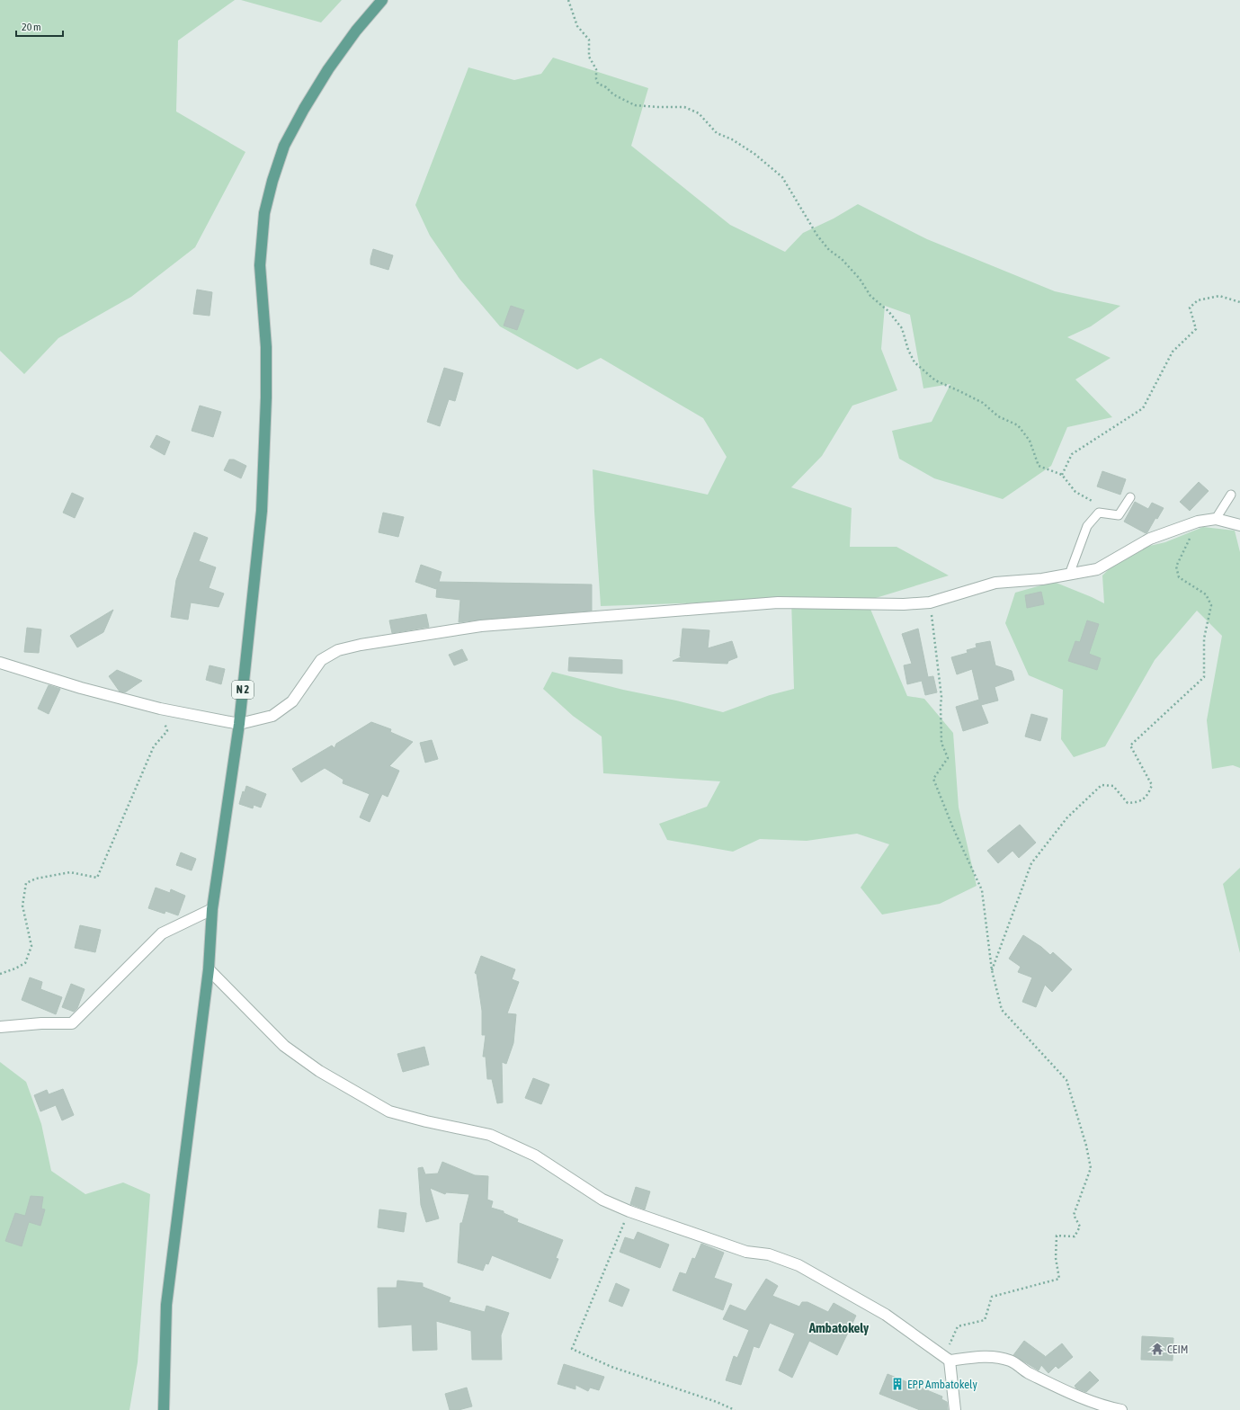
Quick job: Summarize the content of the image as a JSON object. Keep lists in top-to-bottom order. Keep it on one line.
{"streets":{"main road":["N 2"]},"districts":["Ambatokely"],"places":{"temple":["CEIM"],"building":["EPP Ambatokely"]},"scale_bar":"20 m"}
